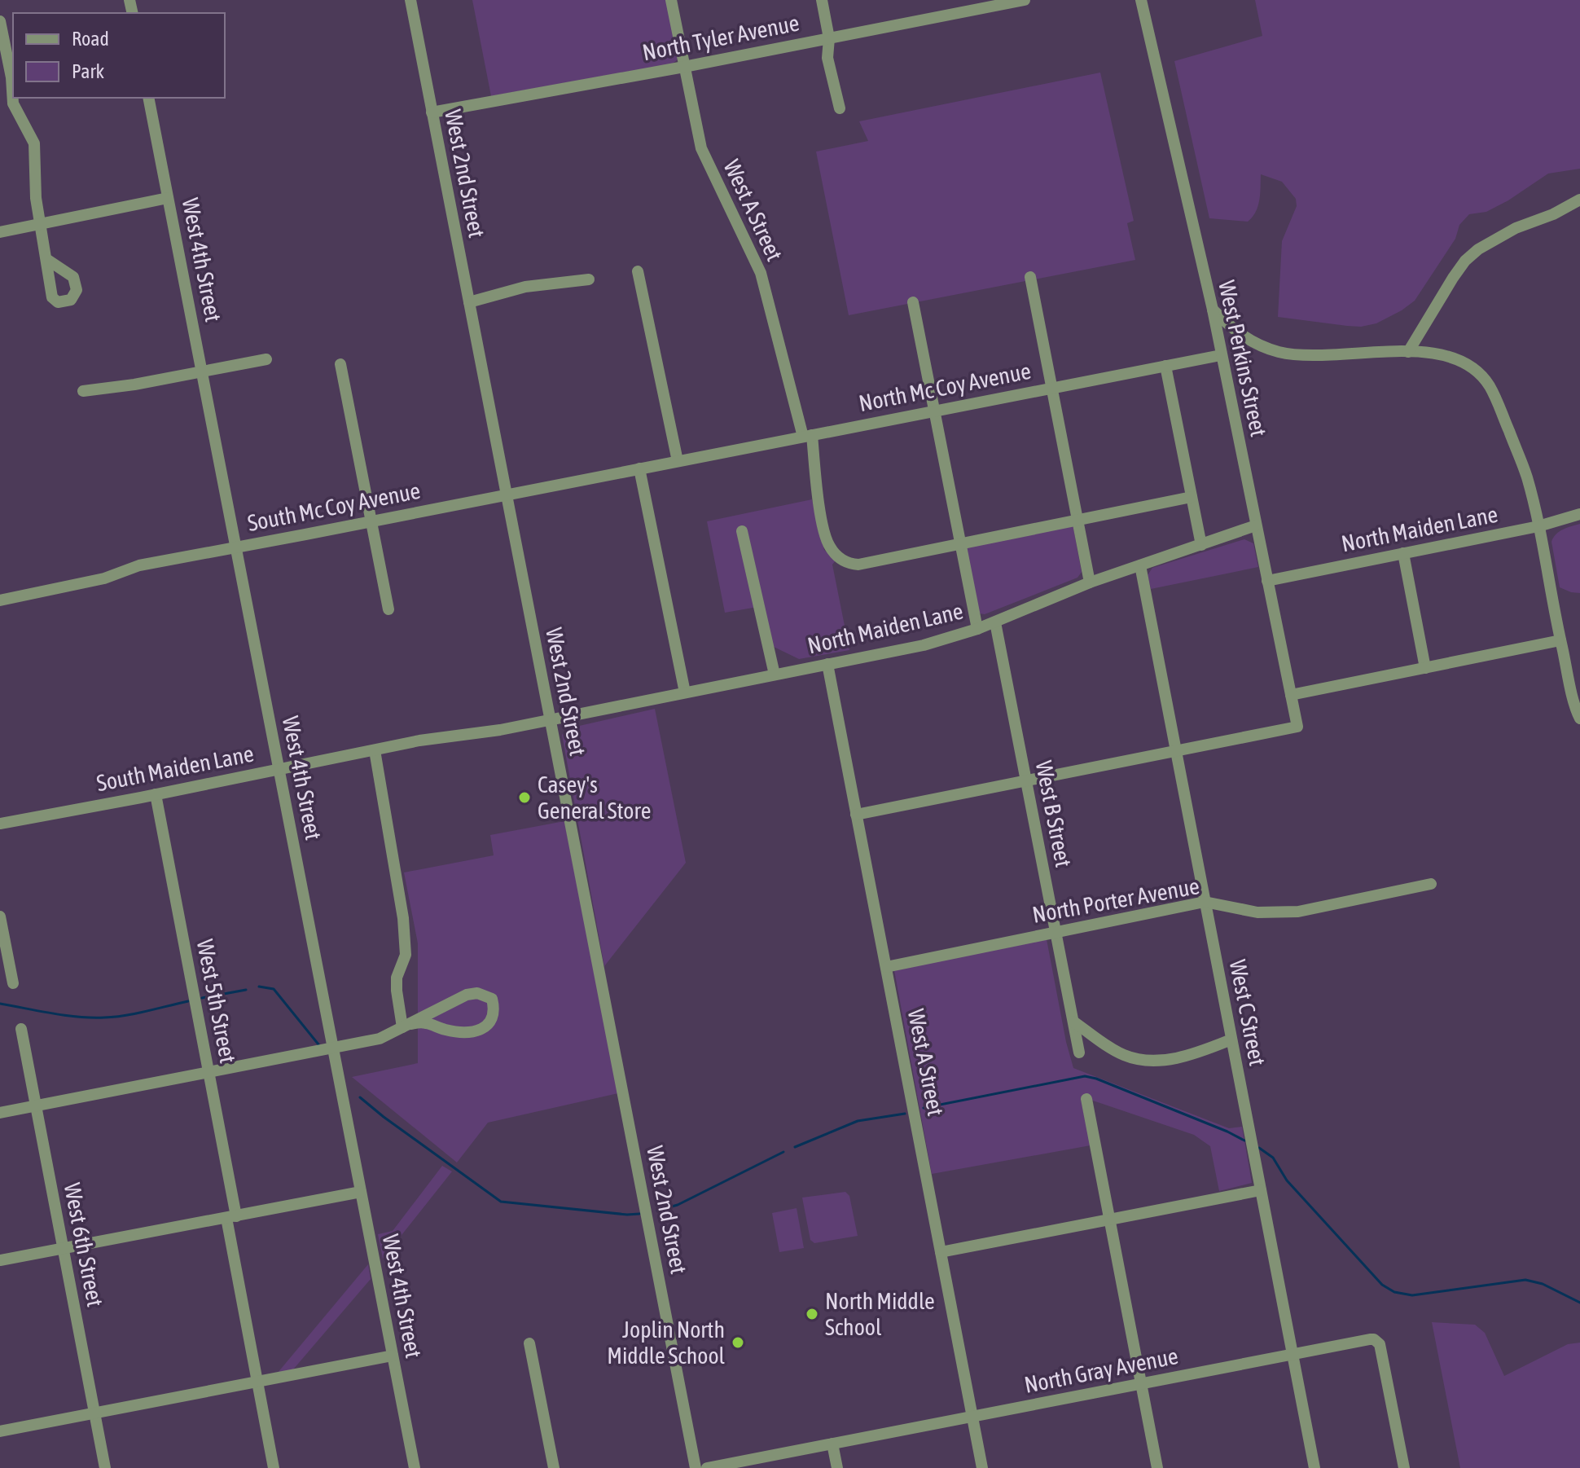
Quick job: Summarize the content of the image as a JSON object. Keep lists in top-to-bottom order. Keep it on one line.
{"streets":{"street":["North Tyler Avenue","West 2nd Street","West A Street","West 4th Street","West Perkins Street","North Mc Coy Avenue","South Mc Coy Avenue","North Maiden Lane","South Maiden Lane","West B Street","North Porter Avenue","West 5th Street","West C Street","West 6th Street","North Gray Avenue"]},"crossings":[["North Tyler Avenue","West 2nd Street"],["North Tyler Avenue","West A Street"],["West 2nd Street","South Mc Coy Avenue"],["West 2nd Street","North Maiden Lane"],["West 2nd Street","South Maiden Lane"],["West A Street","North Mc Coy Avenue"],["West A Street","North Maiden Lane"],["West A Street","North Porter Avenue"],["West A Street","North Gray Avenue"],["West 4th Street","South Mc Coy Avenue"],["West 4th Street","South Maiden Lane"],["West Perkins Street","North Mc Coy Avenue"],["West Perkins Street","North Maiden Lane"],["West Perkins Street","West C Street"],["North Mc Coy Avenue","South Mc Coy Avenue"],["North Maiden Lane","South Maiden Lane"],["North Maiden Lane","West B Street"],["North Maiden Lane","West C Street"],["South Maiden Lane","West 5th Street"],["West B Street","North Porter Avenue"],["North Porter Avenue","West C Street"],["West C Street","North Gray Avenue"]],"places":["Casey's General Store","North Middle School","Joplin North Middle School"],"legend":["Road","Park"]}
